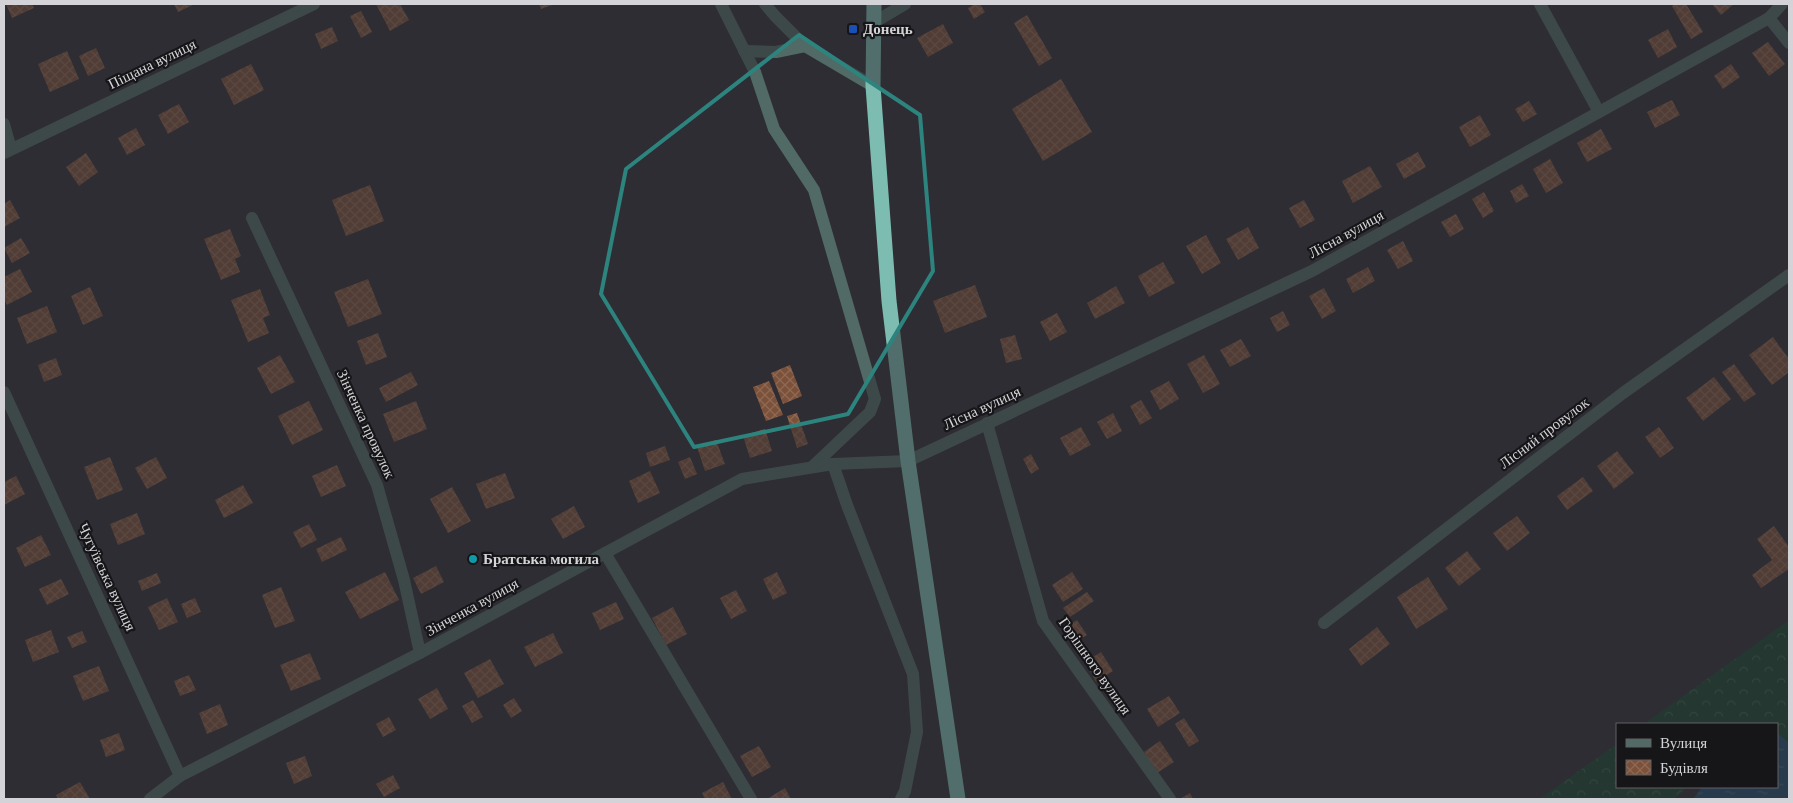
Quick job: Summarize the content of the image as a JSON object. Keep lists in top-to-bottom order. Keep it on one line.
{"streets":{"street":["Піщана вулиця","Лісна вулиця","Зінченка провулок","Лісний провулок","Чугуївська вулиця","Зінченка вулиця","Горішного вулиця"]},"crossings":[["Лісна вулиця","Зінченка вулиця"],["Лісна вулиця","Горішного вулиця"],["Зінченка провулок","Зінченка вулиця"],["Чугуївська вулиця","Зінченка вулиця"]],"places":{"transit":["Донець"],"other":["Братська могила"]},"legend":["Вулиця","Будівля"]}
